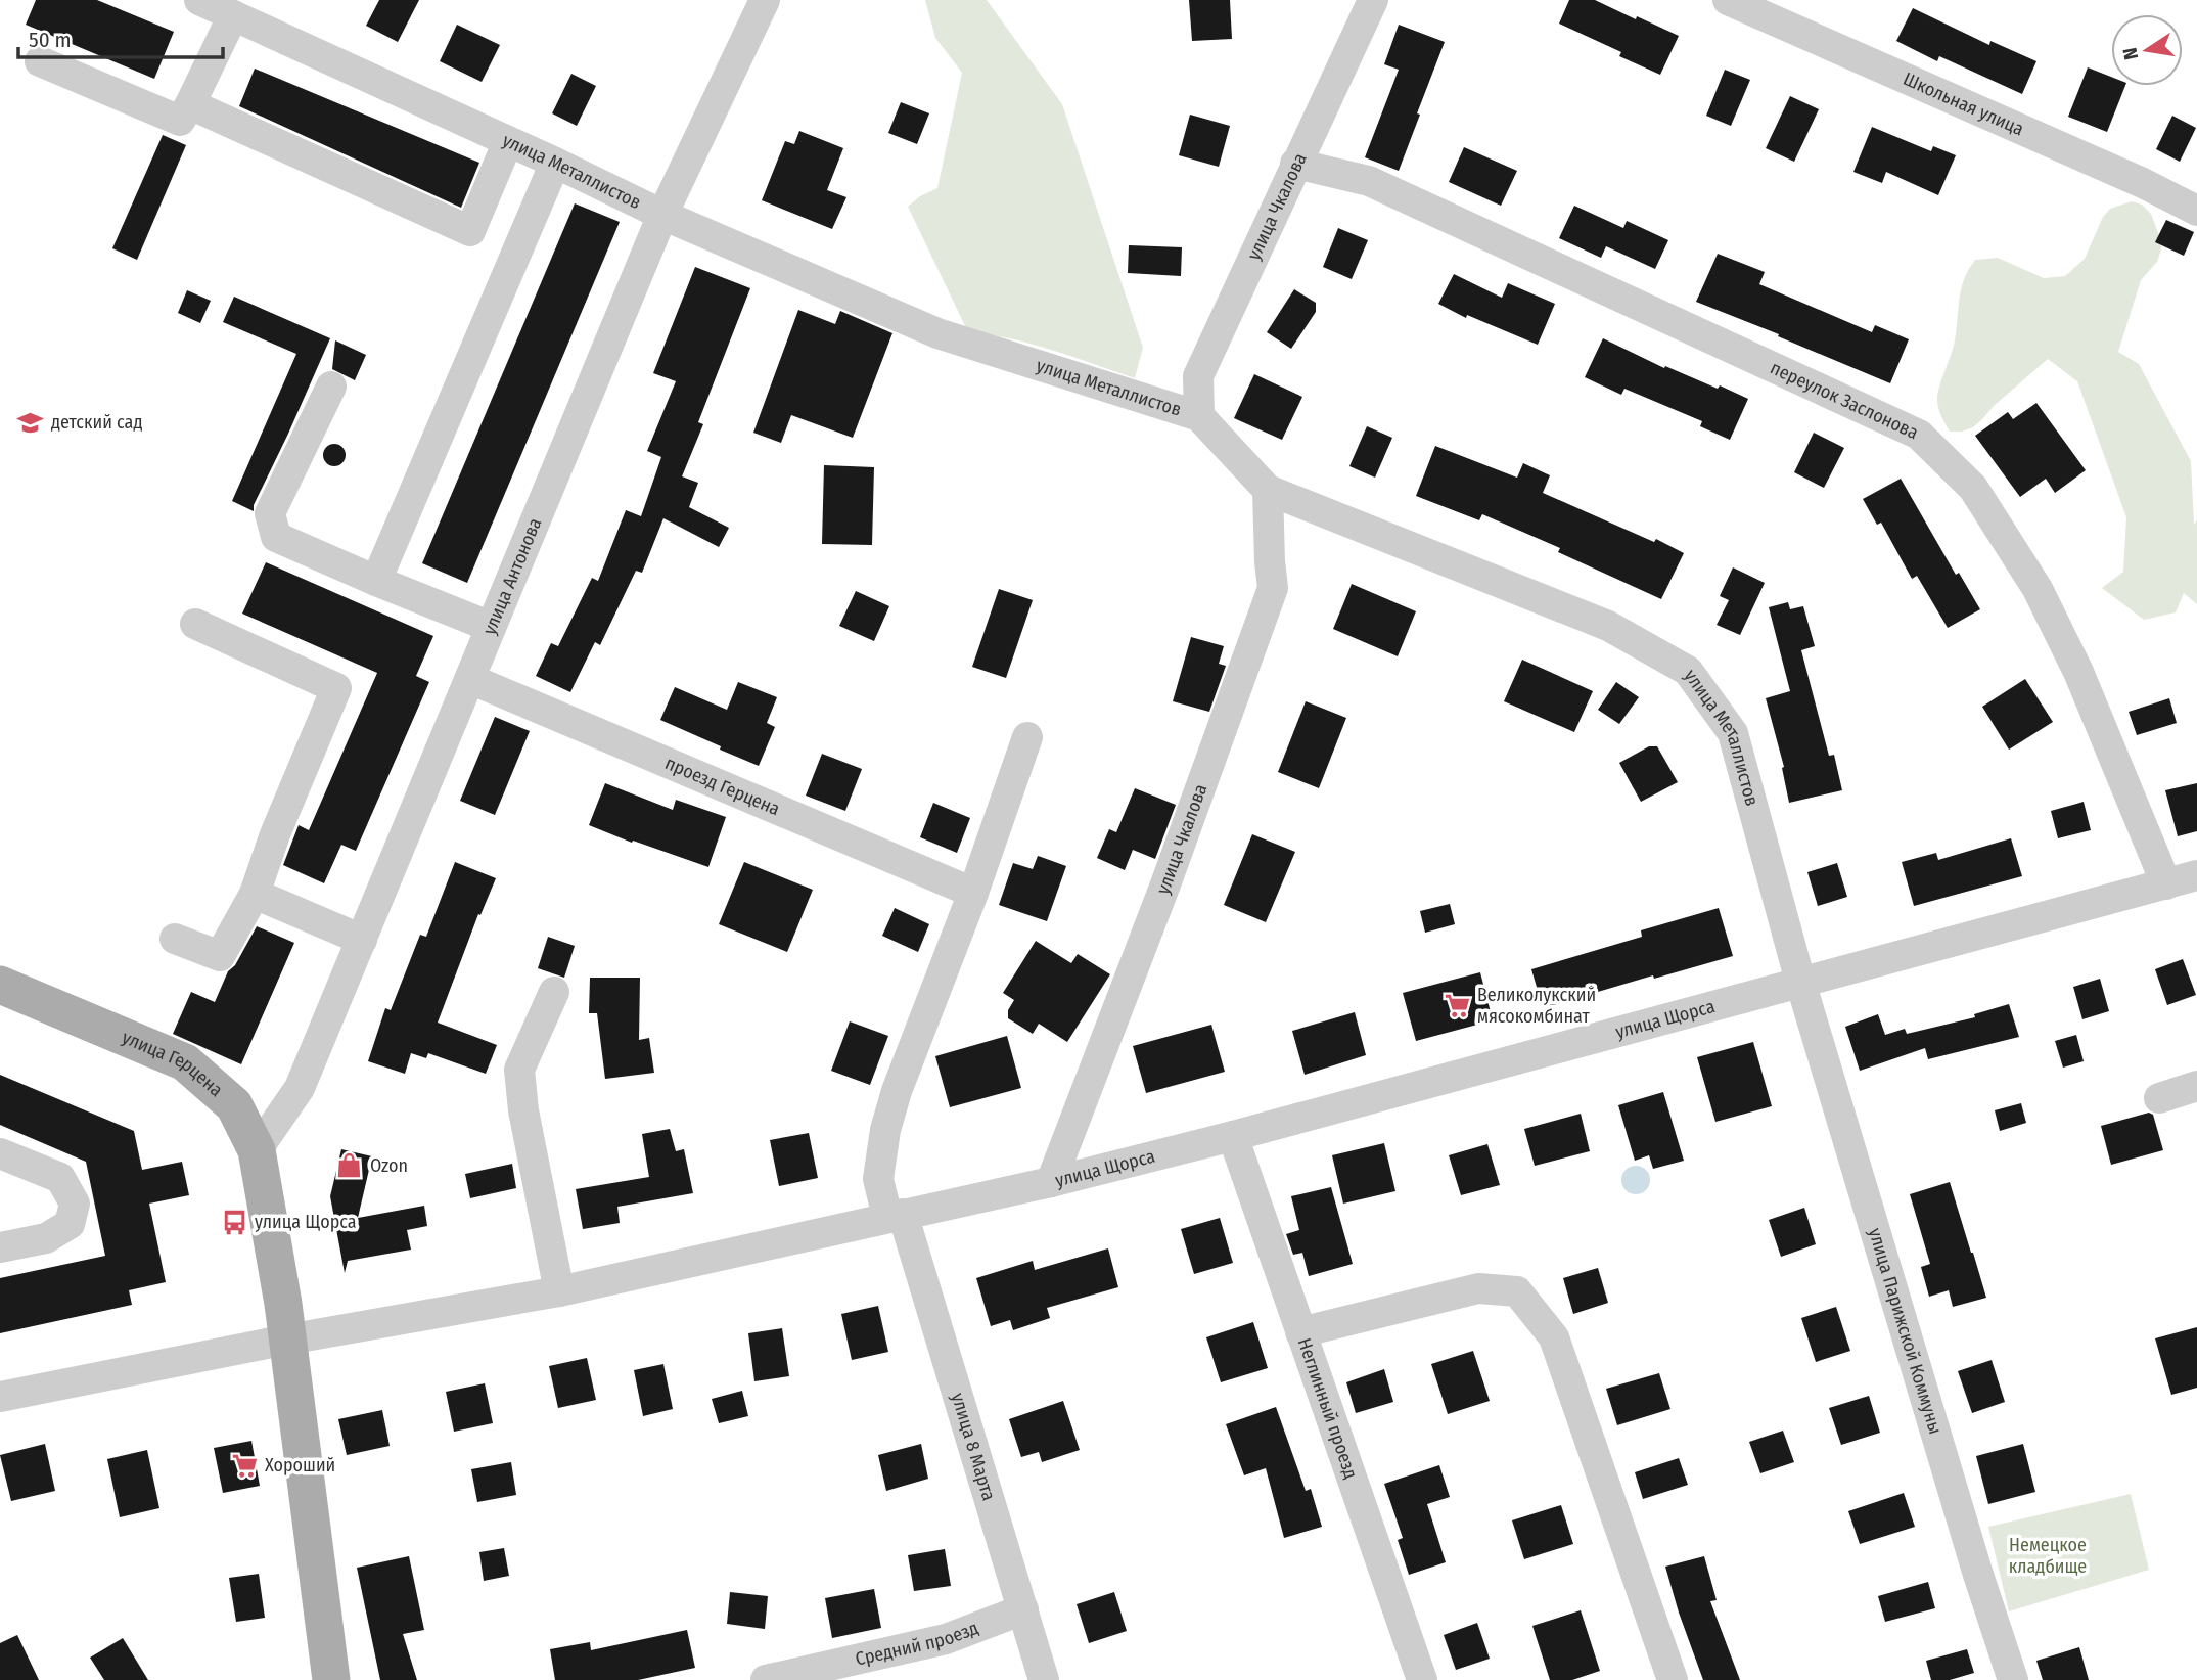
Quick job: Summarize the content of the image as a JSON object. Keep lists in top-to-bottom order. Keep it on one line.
{"streets":{"main road":["улица Герцена"],"street":["Школьная улица","улица Металлистов","улица Чкалова","переулок Заслонова","улица Антонова","проезд Герцена","улица Щорса","улица Парижской Коммуны","Неглинный проезд","улица 8 Марта","Средний проезд"]},"crossings":[["улица Металлистов","улица Чкалова"],["улица Металлистов","улица Антонова"],["улица Металлистов","улица Щорса"],["улица Металлистов","улица Парижской Коммуны"],["улица Чкалова","переулок Заслонова"],["улица Чкалова","улица Щорса"],["переулок Заслонова","улица Щорса"],["улица Антонова","проезд Герцена"],["улица Антонова","улица Герцена"],["улица Щорса","улица Герцена"],["улица Щорса","улица Парижской Коммуны"],["улица Щорса","Неглинный проезд"],["улица Щорса","улица 8 Марта"],["улица 8 Марта","Средний проезд"]],"parks":["Немецкое кладбище"],"places":{"school or university":["детский сад"],"supermarket":["Великолукский мясокомбинат","Хороший"],"shop":["Ozon"],"bus stop":["улица Щорса"]},"scale_bar":"50 m","north":"left"}
